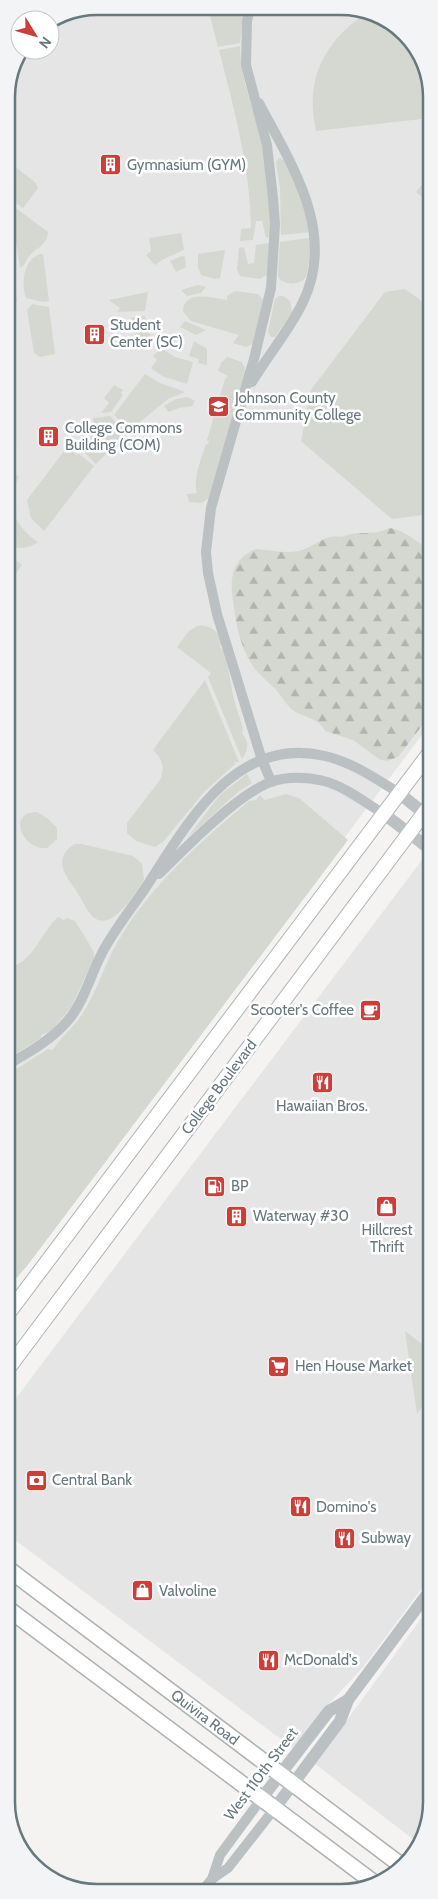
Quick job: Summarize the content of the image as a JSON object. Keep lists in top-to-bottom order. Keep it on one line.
{"streets":{"main road":["College Boulevard","Quivira Road"],"street":["West 110th Street"]},"crossings":[["Quivira Road","West 110th Street"]],"places":{"building":["Gymnasium (GYM)","Student Center (SC)","College Commons Building (COM)","Waterway #30"],"school or university":["Johnson County Community College"],"cafe":["Scooter's Coffee"],"restaurant":["Hawaiian Bros.","Domino's","Subway","McDonald's"],"fuel station":["BP"],"shop":["Hillcrest Thrift","Valvoline"],"supermarket":["Hen House Market"],"bank":["Central Bank"]},"north":"bottom right"}
